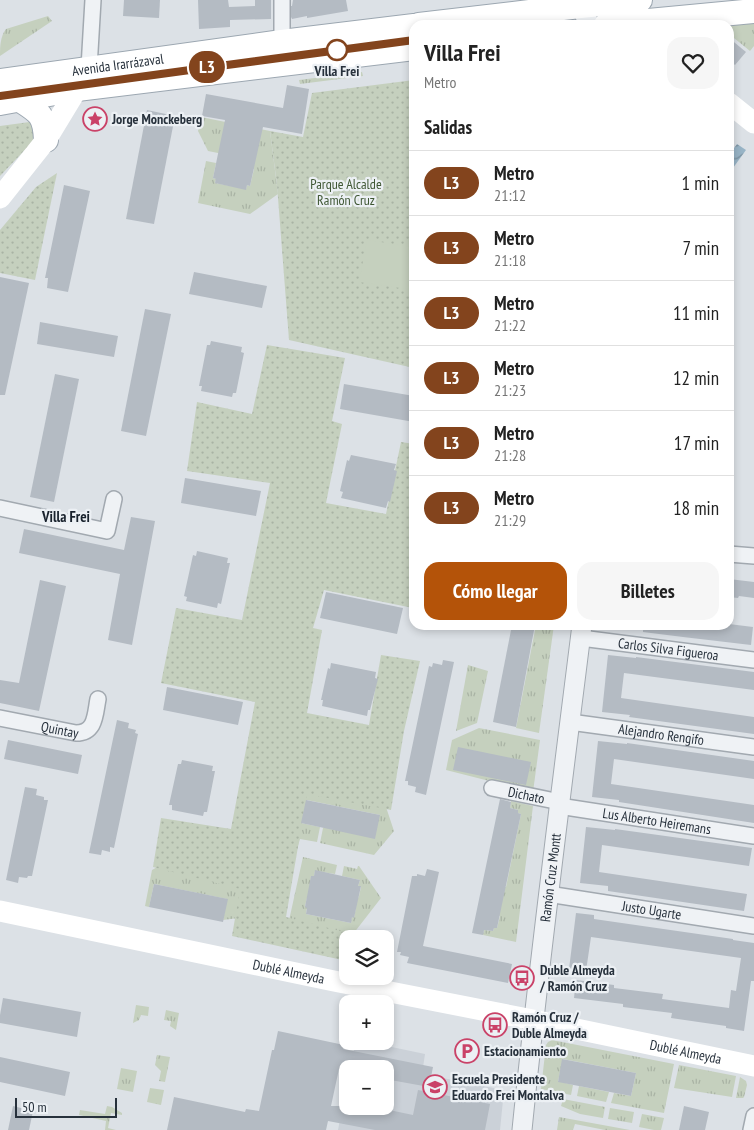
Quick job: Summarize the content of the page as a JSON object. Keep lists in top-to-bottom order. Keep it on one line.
{"streets":{"main road":["Avenida Irarrázaval","Dublé Almeyda"],"street":["Carlos Silva Figueroa","Quintay","Alejandro Rengifo","Dichato","Lus Alberto Heiremans","Ramón Cruz Montt","Justo Ugarte"]},"crossings":[["Carlos Silva Figueroa","Ramón Cruz Montt"],["Alejandro Rengifo","Ramón Cruz Montt"],["Dichato","Lus Alberto Heiremans"],["Dichato","Ramón Cruz Montt"],["Lus Alberto Heiremans","Ramón Cruz Montt"],["Ramón Cruz Montt","Justo Ugarte"],["Ramón Cruz Montt","Dublé Almeyda"]],"districts":["Villa Frei"],"parks":["Parque Alcalde Ramón Cruz"],"places":{"other":["Villa Frei"],"place":["Jorge Monckeberg"],"bus stop":["Duble Almeyda / Ramón Cruz","Ramón Cruz / Duble Almeyda"],"parking":["Estacionamiento"],"school or university":["Escuela Presidente Eduardo Frei Montalva"]},"lines":["metro line L3"],"scale_bar":"50 m","page":{"on_map":"L3","heading":[["Villa Frei","Metro"],"Salidas"],"list":[{"mark":"L3","name":"Metro","note":"21:12","value":"1 min"},{"mark":"L3","name":"Metro","note":"21:18","value":"7 min"},{"mark":"L3","name":"Metro","note":"21:22","value":"11 min"},{"mark":"L3","name":"Metro","note":"21:23","value":"12 min"},{"mark":"L3","name":"Metro","note":"21:28","value":"17 min"},{"mark":"L3","name":"Metro","note":"21:29","value":"18 min"}],"buttons":["Cómo llegar","Billetes"],"map_buttons":["+","−"],"scale":"50 m"}}
